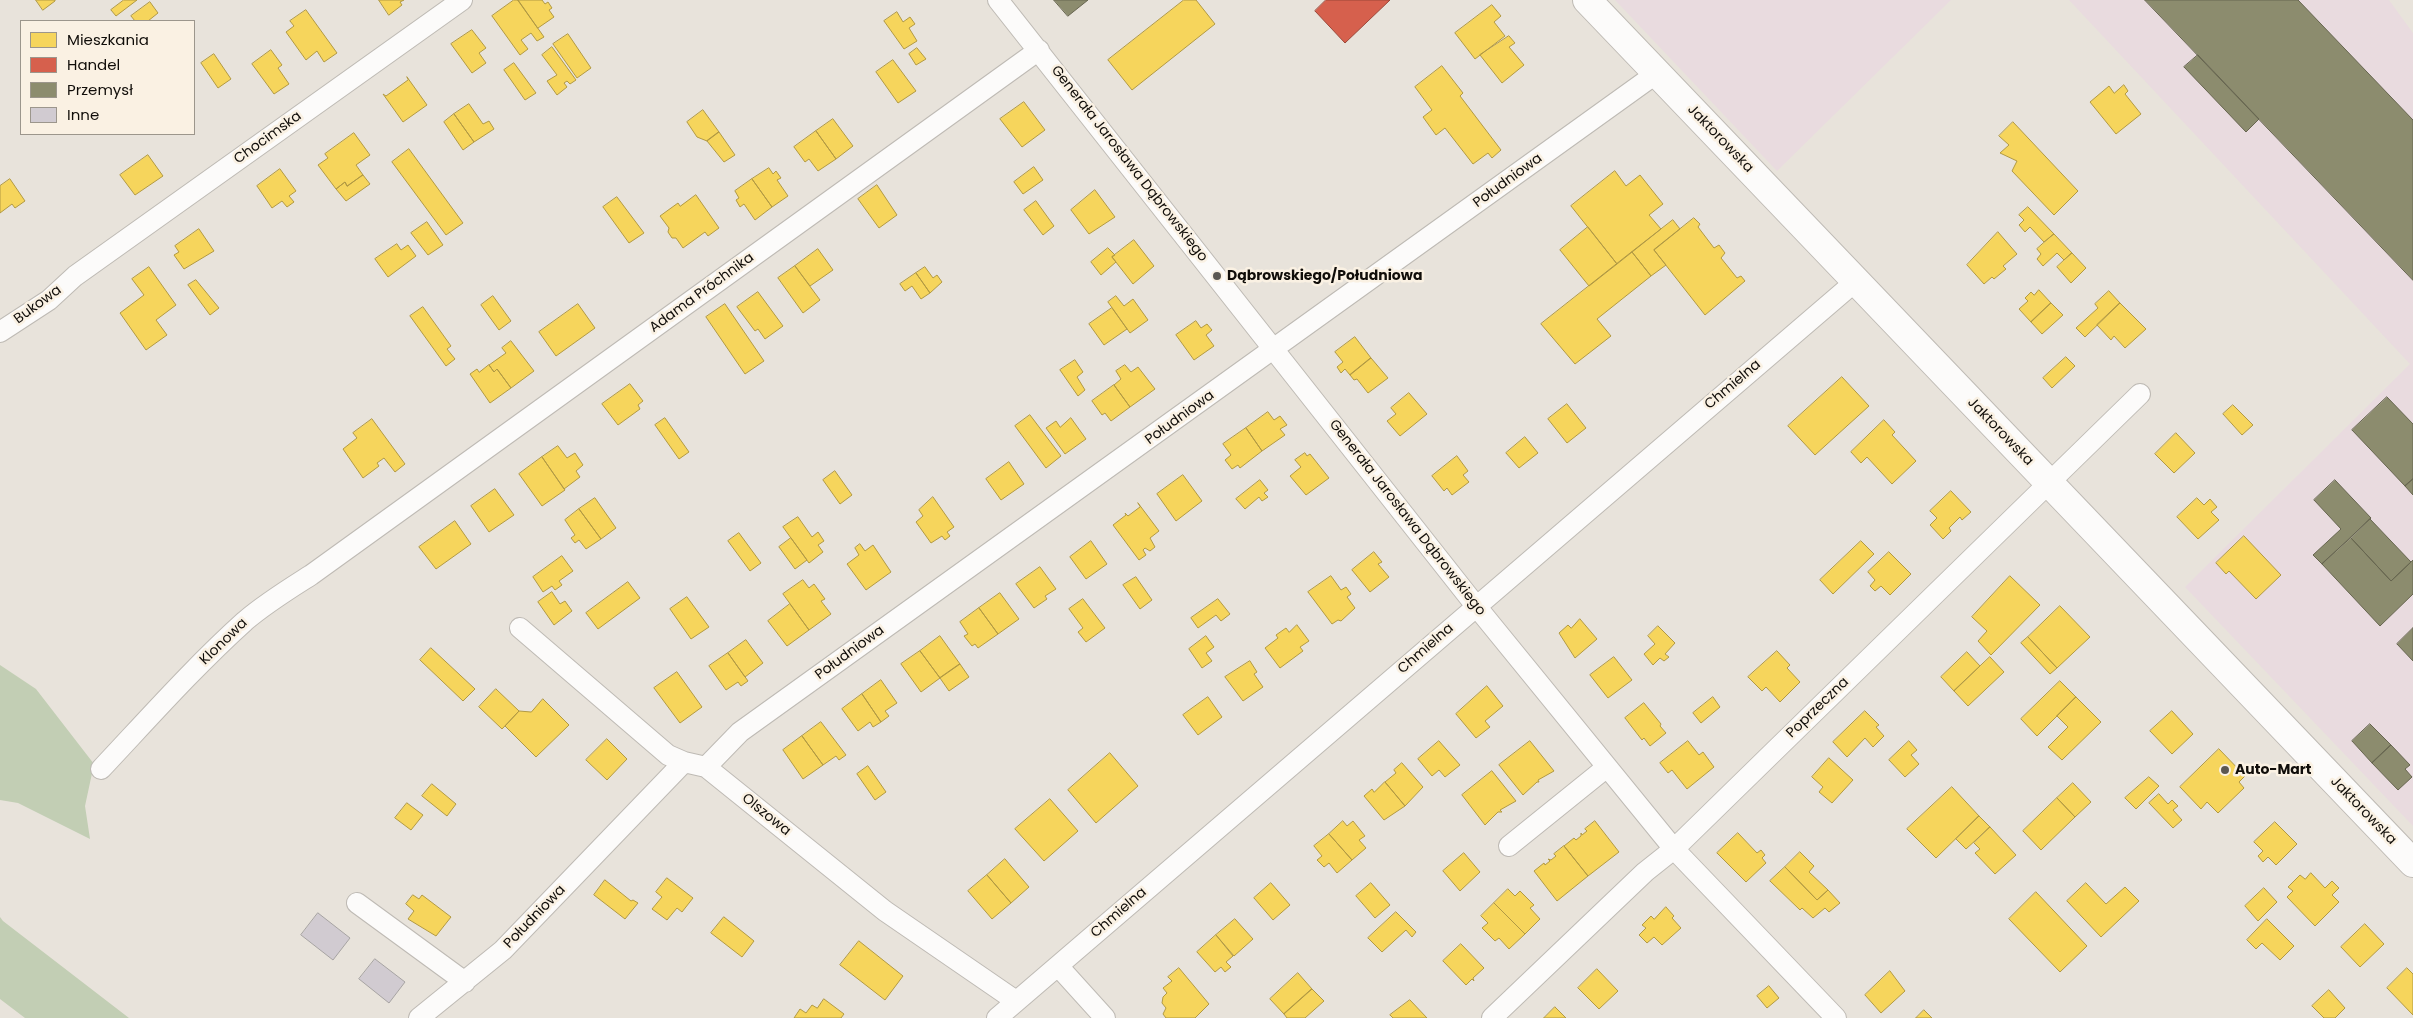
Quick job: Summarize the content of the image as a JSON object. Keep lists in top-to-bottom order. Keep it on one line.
{"streets":{"main road":["Jaktorowska"],"street":["Chocimska","Generała Jarosława Dąbrowskiego","Południowa","Adama Próchnika","Bukowa","Chmielna","Klonowa","Poprzeczna","Olszowa"]},"crossings":[["Chocimska","Bukowa"],["Jaktorowska","Południowa"],["Jaktorowska","Chmielna"],["Jaktorowska","Poprzeczna"],["Generała Jarosława Dąbrowskiego","Południowa"],["Generała Jarosława Dąbrowskiego","Adama Próchnika"],["Generała Jarosława Dąbrowskiego","Chmielna"],["Generała Jarosława Dąbrowskiego","Poprzeczna"],["Południowa","Olszowa"],["Adama Próchnika","Klonowa"],["Chmielna","Olszowa"]],"places":["Dąbrowskiego/Południowa","Auto-Mart"],"legend":["Mieszkania","Handel","Przemysł","Inne"]}
